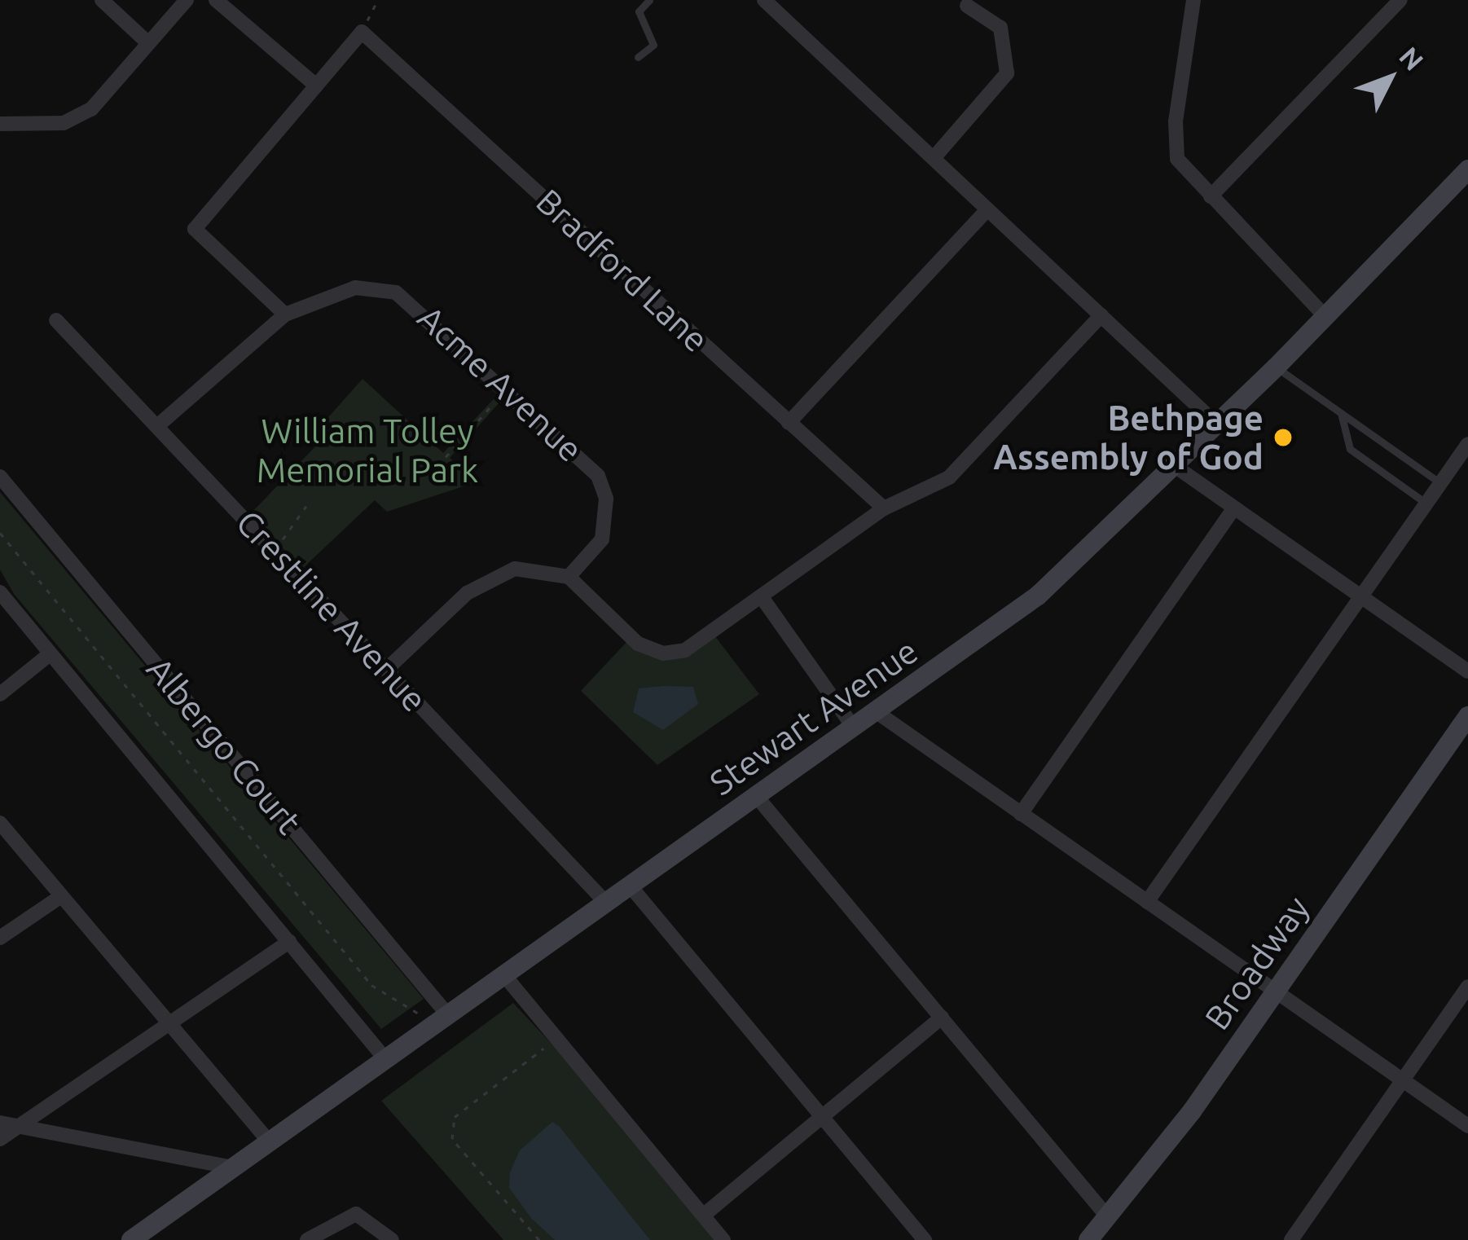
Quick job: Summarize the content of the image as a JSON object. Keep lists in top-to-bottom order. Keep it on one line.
{"streets":{"main road":["Stewart Avenue","Broadway"],"street":["Bradford Lane","Acme Avenue","Crestline Avenue","Albergo Court"]},"crossings":[["Acme Avenue","Crestline Avenue"],["Crestline Avenue","Stewart Avenue"],["Stewart Avenue","Albergo Court"]],"parks":["William Tolley Memorial Park"],"places":["Bethpage Assembly of God"],"north":"top right"}
